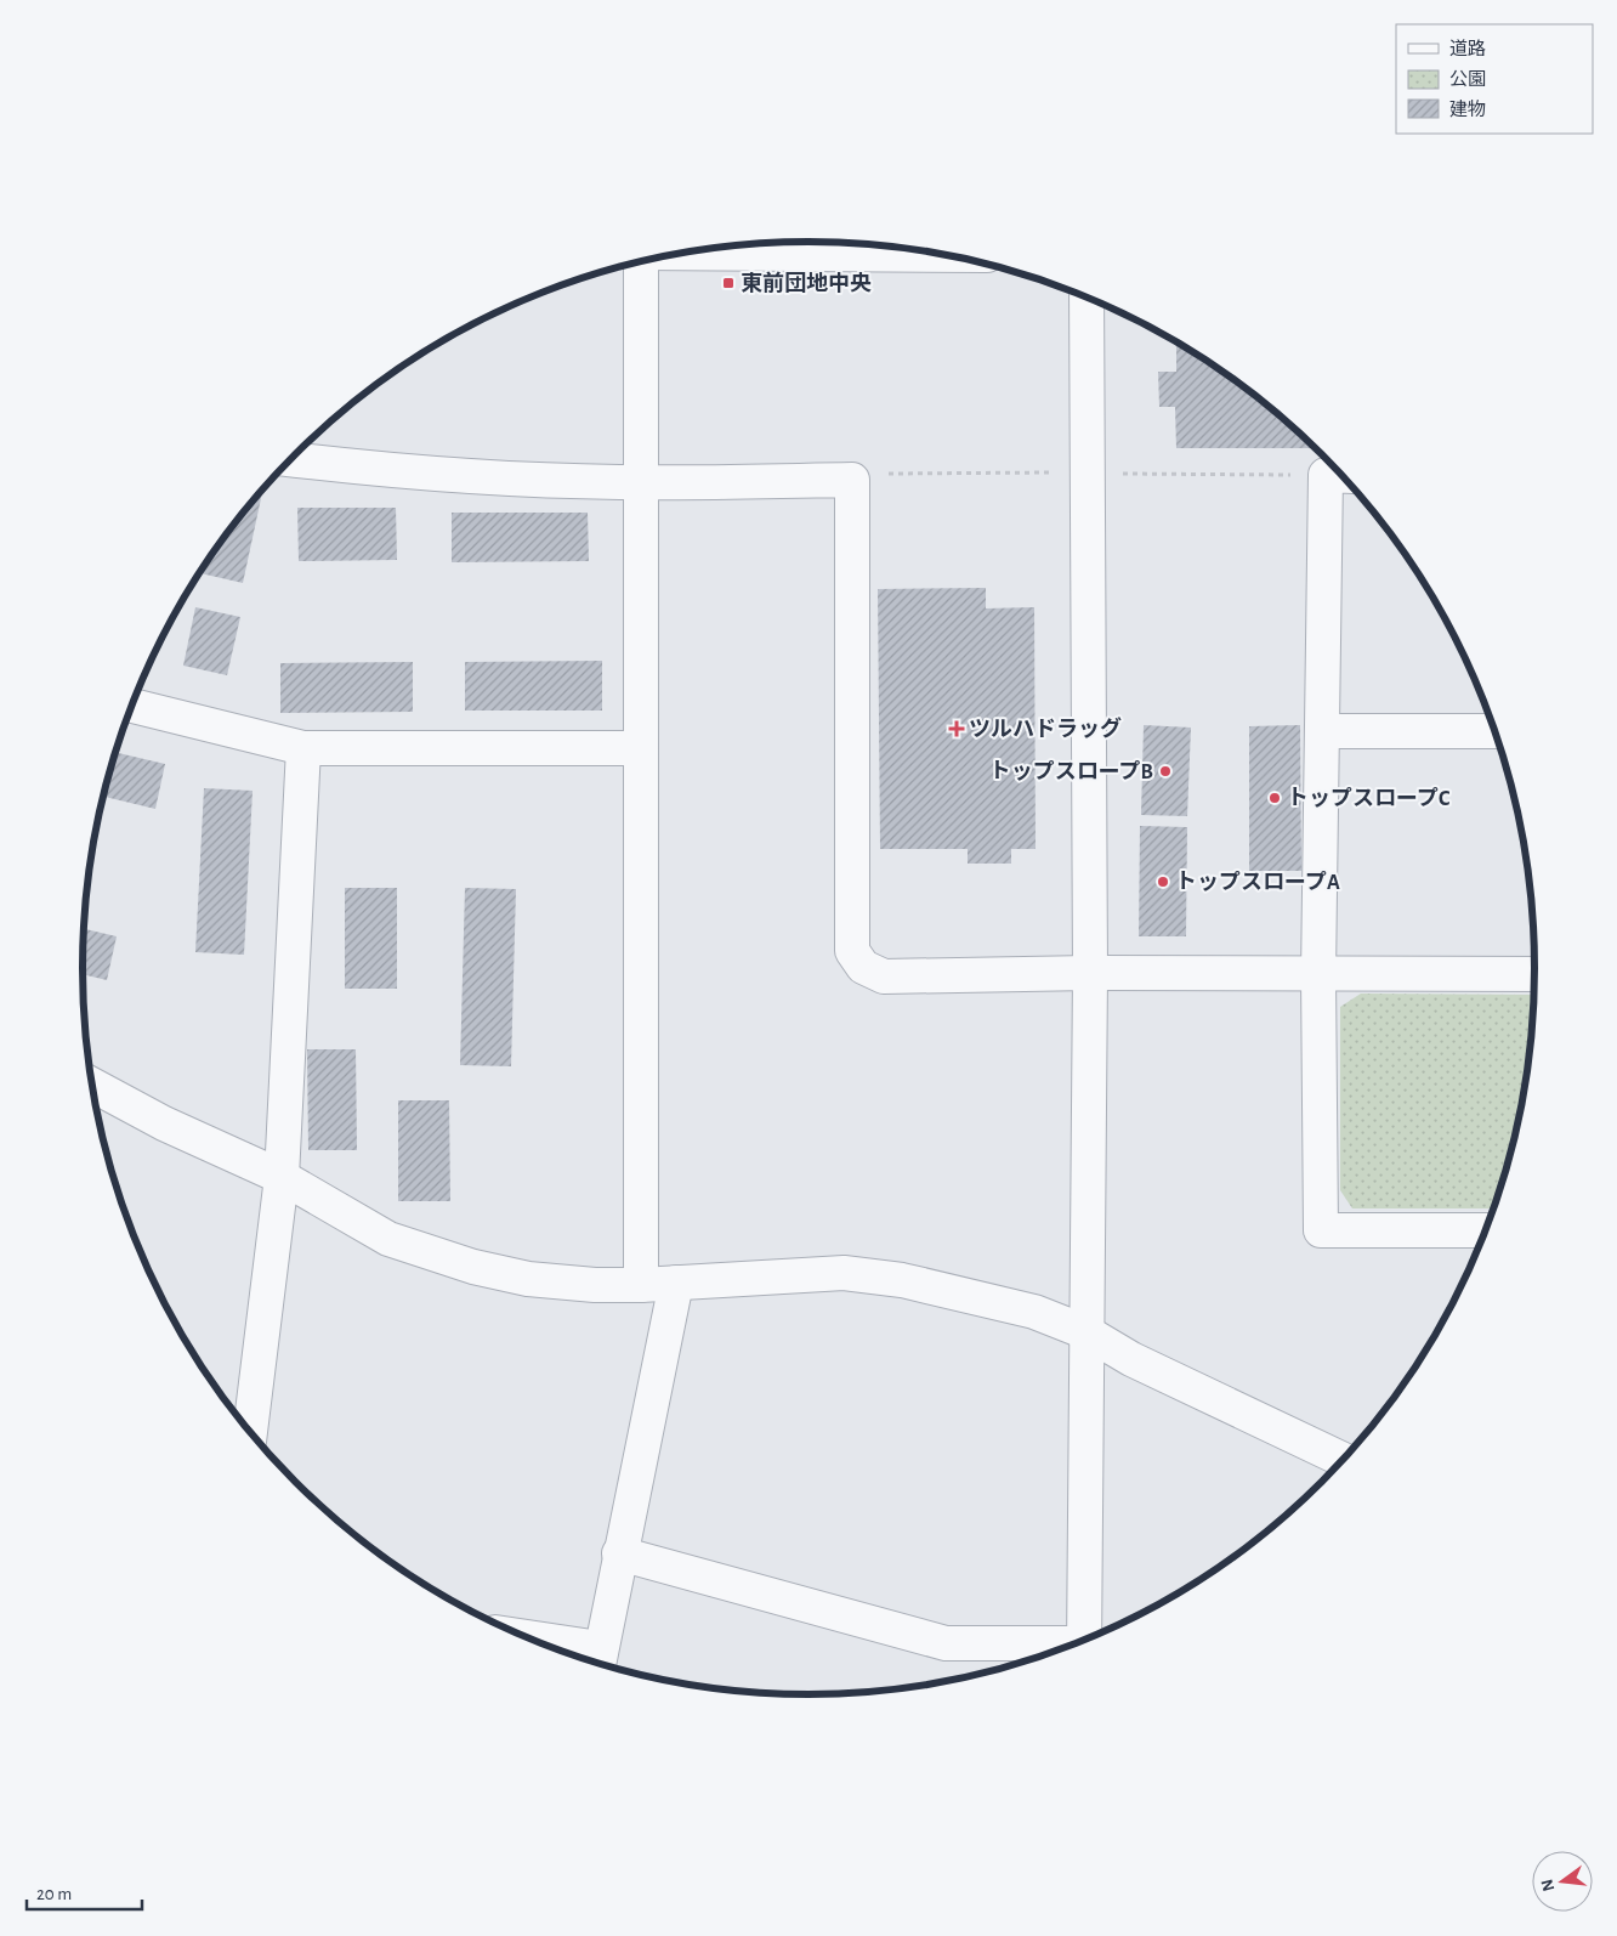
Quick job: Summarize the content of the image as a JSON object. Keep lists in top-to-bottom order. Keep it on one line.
{"places":{"transit":["東前団地中央"],"health":["ツルハドラッグ"],"other":["トップスロープB","トップスロープC","トップスロープA"]},"legend":["道路","公園","建物"],"scale_bar":"20 m","north":"left"}
